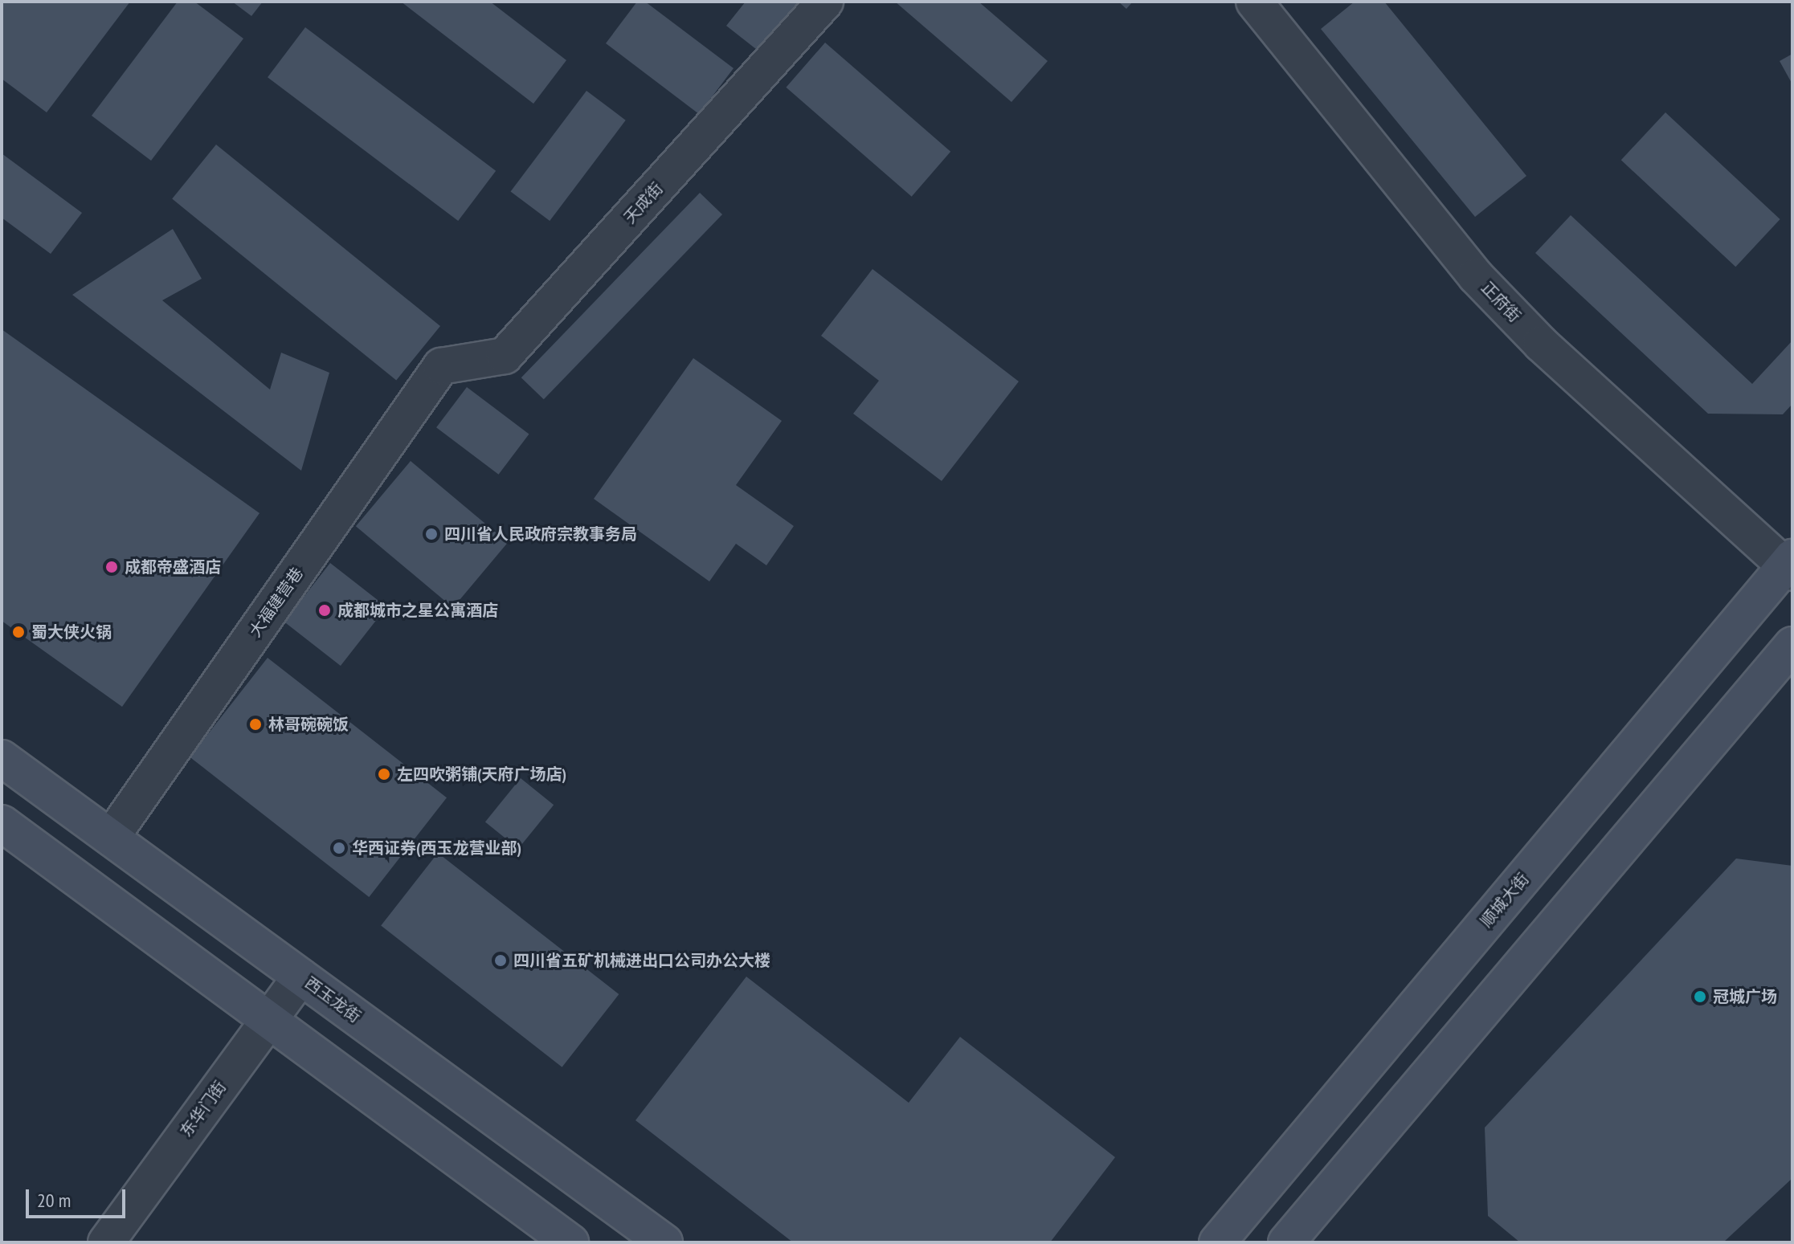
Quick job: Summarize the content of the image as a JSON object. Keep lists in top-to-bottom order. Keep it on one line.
{"streets":{"main road":["顺城大街","西玉龙街"],"street":["天成街","正府街","大福建营巷","东华门街"]},"crossings":[["天成街","大福建营巷"],["正府街","顺城大街"],["大福建营巷","西玉龙街"],["西玉龙街","东华门街"]],"places":["四川省人民政府宗教事务局","成都帝盛酒店","成都城市之星公寓酒店","蜀大侠火锅","林哥碗碗饭","左四吹粥铺(天府广场店)","华西证券(西玉龙营业部)","四川省五矿机械进出口公司办公大楼","冠城广场"],"scale_bar":"20 m"}
